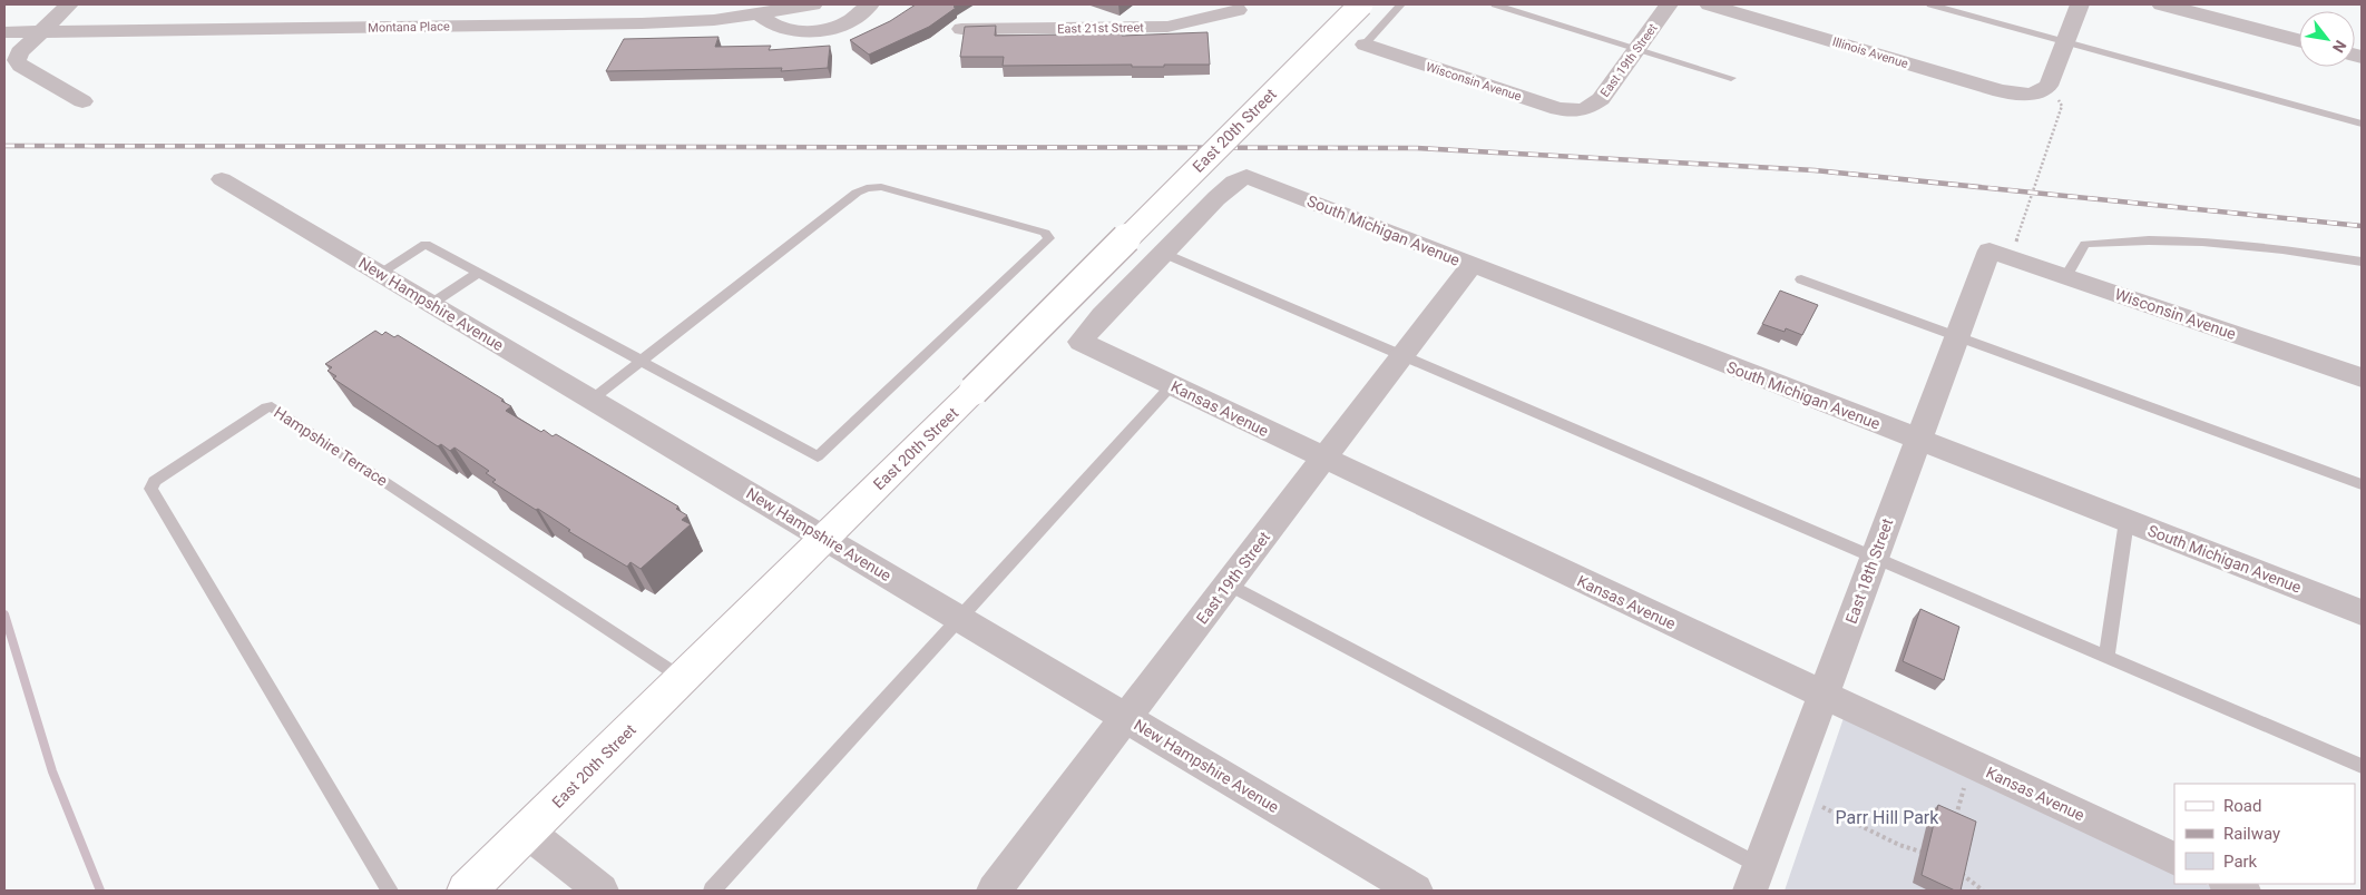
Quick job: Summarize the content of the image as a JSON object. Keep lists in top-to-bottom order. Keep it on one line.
{"streets":{"main road":["East 20th Street"],"street":["Montana Place","East 21st Street","Illinois Avenue","East 19th Street","Wisconsin Avenue","South Michigan Avenue","New Hampshire Avenue","Kansas Avenue","East 18th Street"],"lane":["Hampshire Terrace"]},"crossings":[["East 19th Street","Wisconsin Avenue"],["East 19th Street","South Michigan Avenue"],["East 19th Street","New Hampshire Avenue"],["East 19th Street","Kansas Avenue"],["Wisconsin Avenue","East 18th Street"],["East 20th Street","New Hampshire Avenue"],["East 20th Street","Hampshire Terrace"],["South Michigan Avenue","Kansas Avenue"],["South Michigan Avenue","East 18th Street"],["Kansas Avenue","East 18th Street"]],"parks":["Parr Hill Park"],"legend":["Road","Railway","Park"],"north":"bottom right"}
